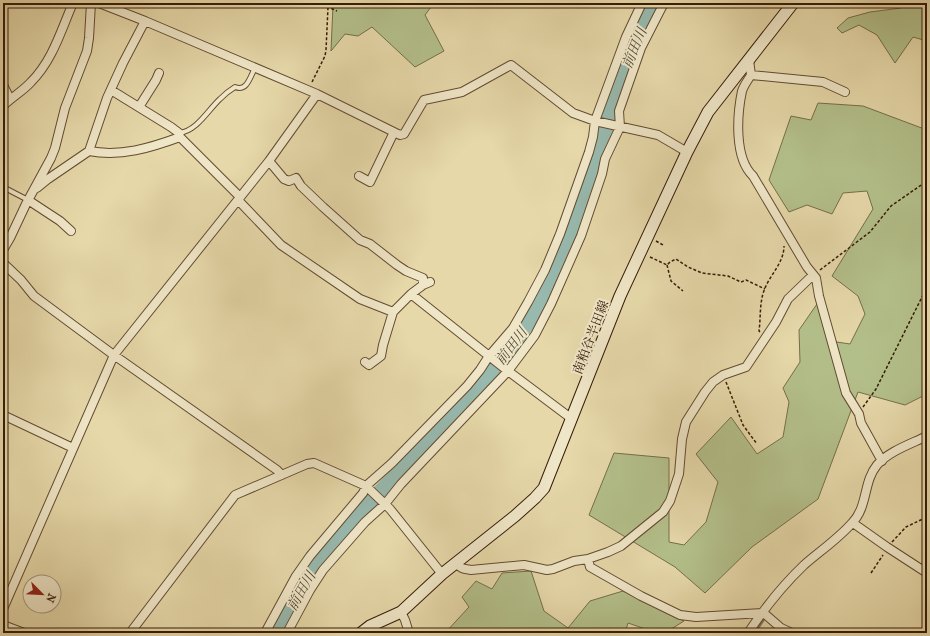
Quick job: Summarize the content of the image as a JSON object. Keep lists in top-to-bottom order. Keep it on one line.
{"streets":{"main road":["南粕谷半田線"]},"water":["前田川"],"north":"bottom right"}
